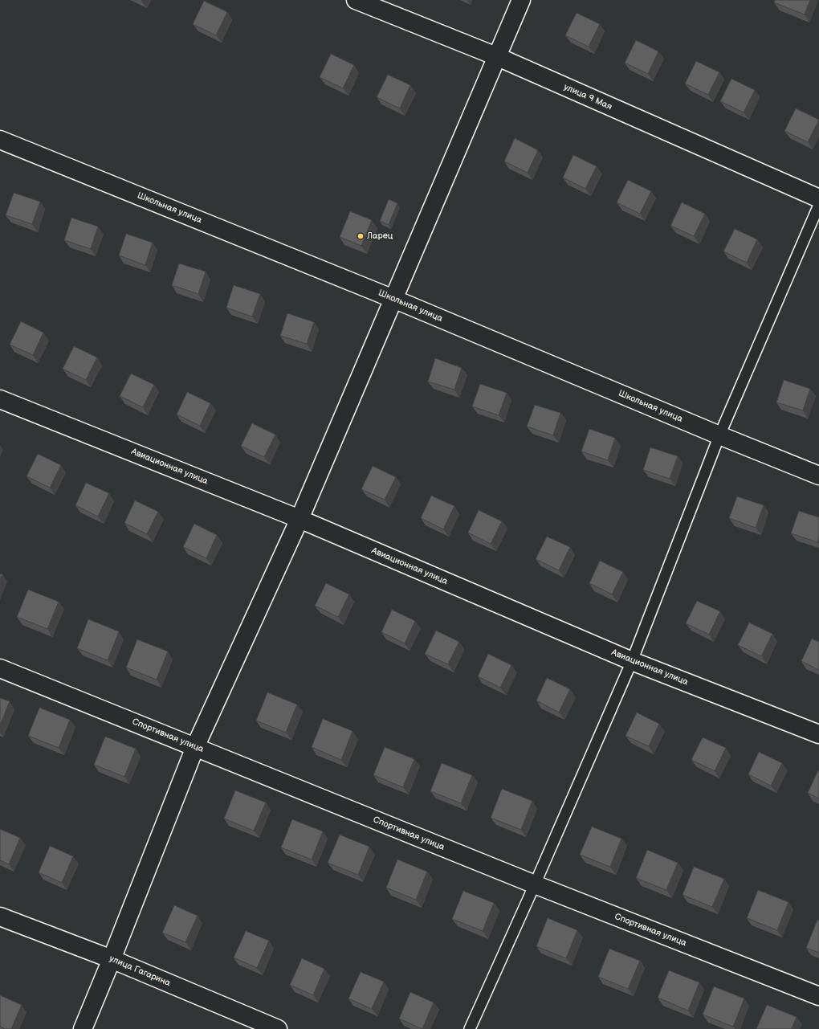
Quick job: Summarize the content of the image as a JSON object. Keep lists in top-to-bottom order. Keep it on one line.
{"streets":{"street":["улица 9 Мая","Школьная улица","Авиационная улица","Спортивная улица","улица Гагарина"]},"places":["Ларец"]}
